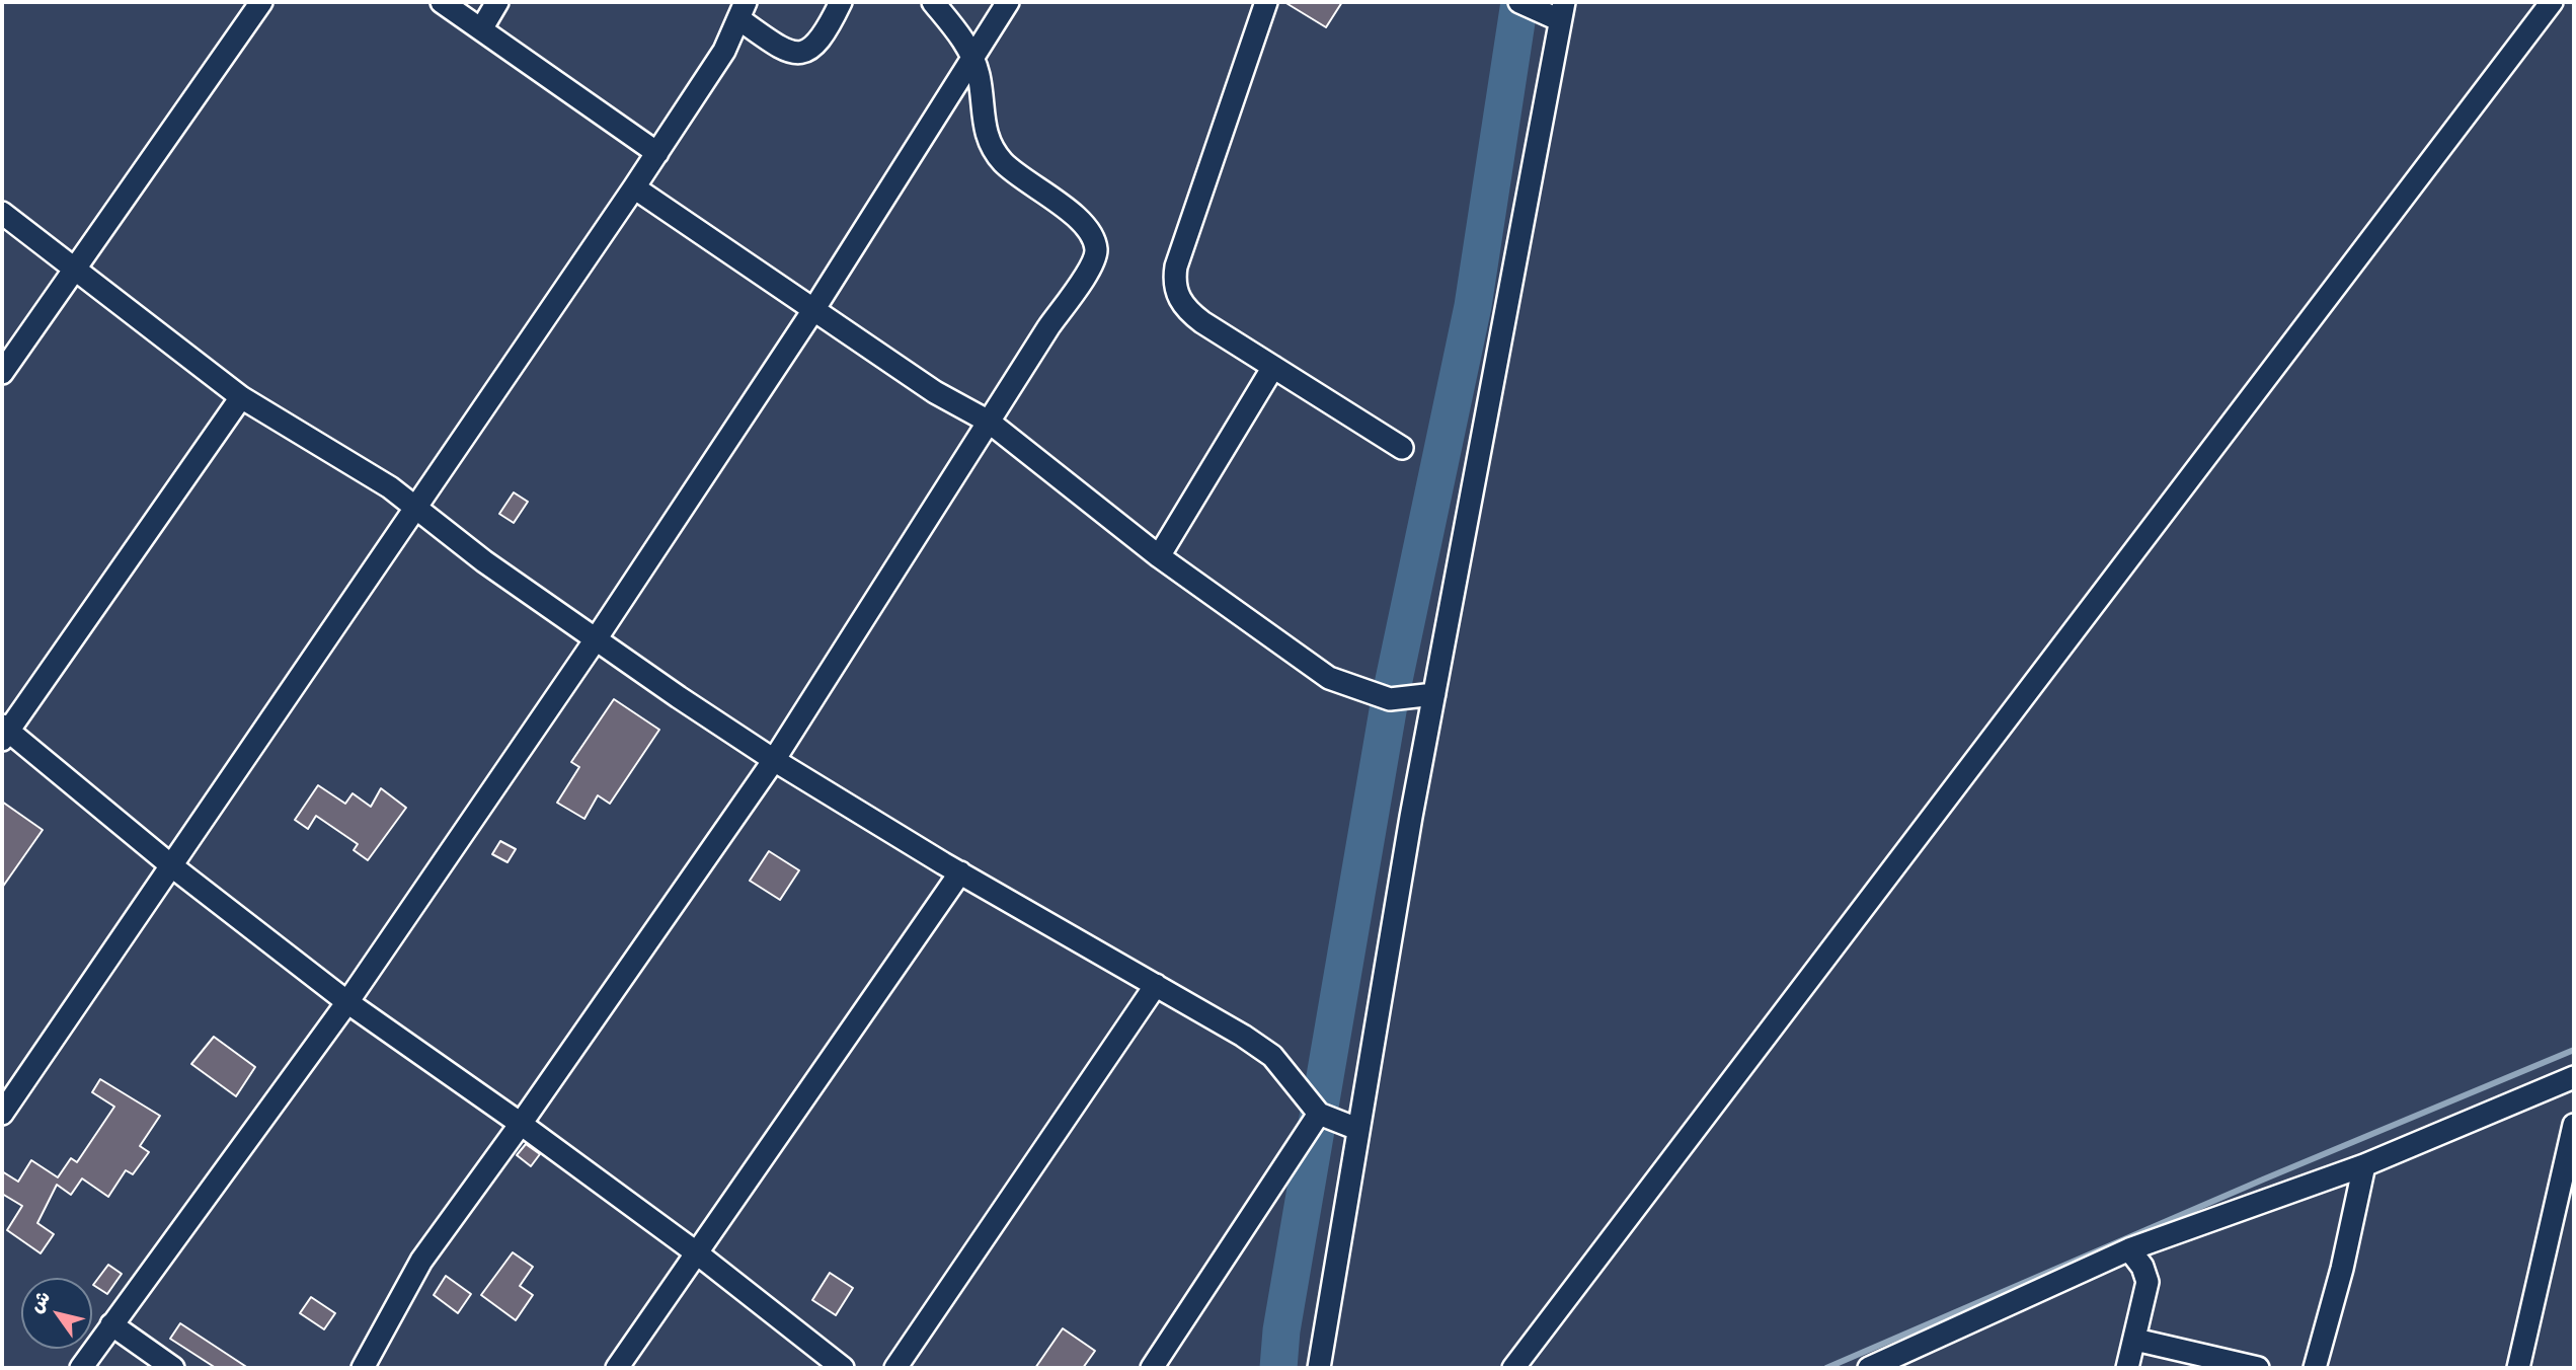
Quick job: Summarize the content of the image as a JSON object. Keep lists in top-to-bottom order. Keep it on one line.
{"north":"top left"}
